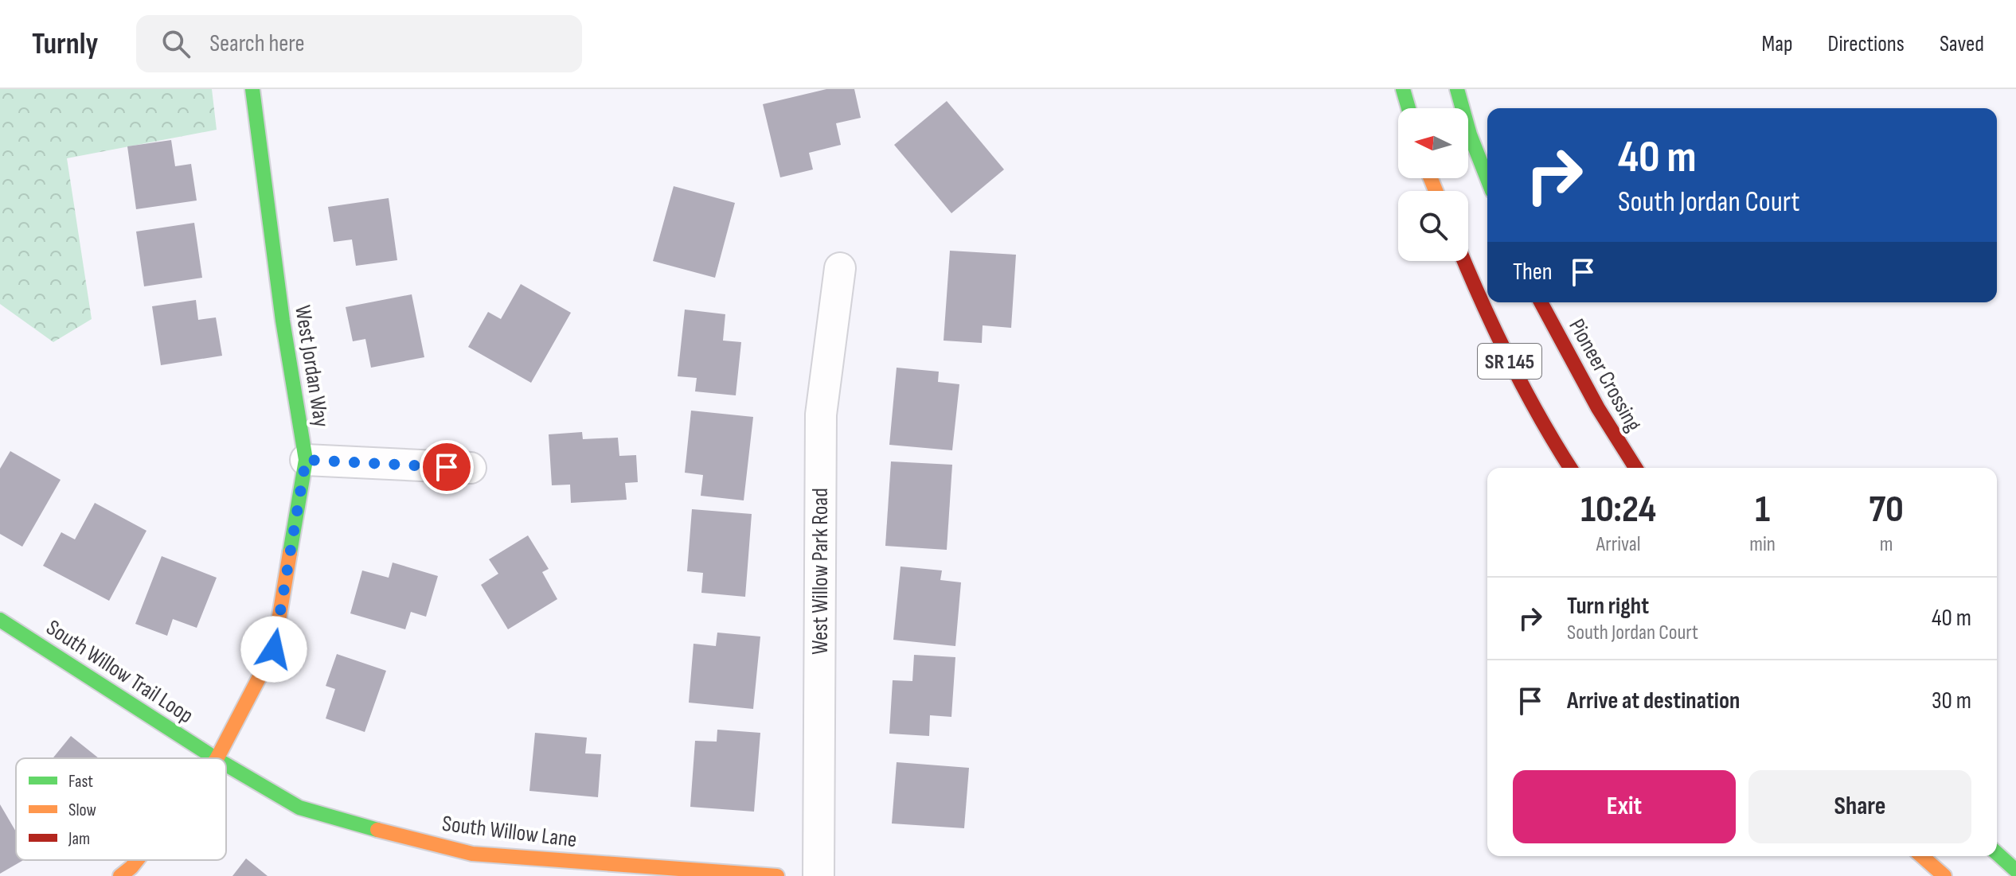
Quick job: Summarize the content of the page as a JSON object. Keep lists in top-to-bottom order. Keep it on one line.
{"streets":{"main road":["SR 145","West Jordan Way","Pioneer Crossing","South Willow Trail Loop","South Willow Lane"],"street":["West Willow Park Road"]},"legend":["Fast","Slow","Jam"],"north":"left","page":{"header":"Turnly","search":"Search here","nav":["Map","Directions","Saved"],"turn":["40 m","South Jordan Court"],"then":"Then","eta":["10:24","Arrival","1","min","70","m"],"list":[{"name":"Turn right","note":"South Jordan Court","value":"40 m"},{"name":"Arrive at destination","value":"30 m"}],"buttons":["Exit","Share"]}}
